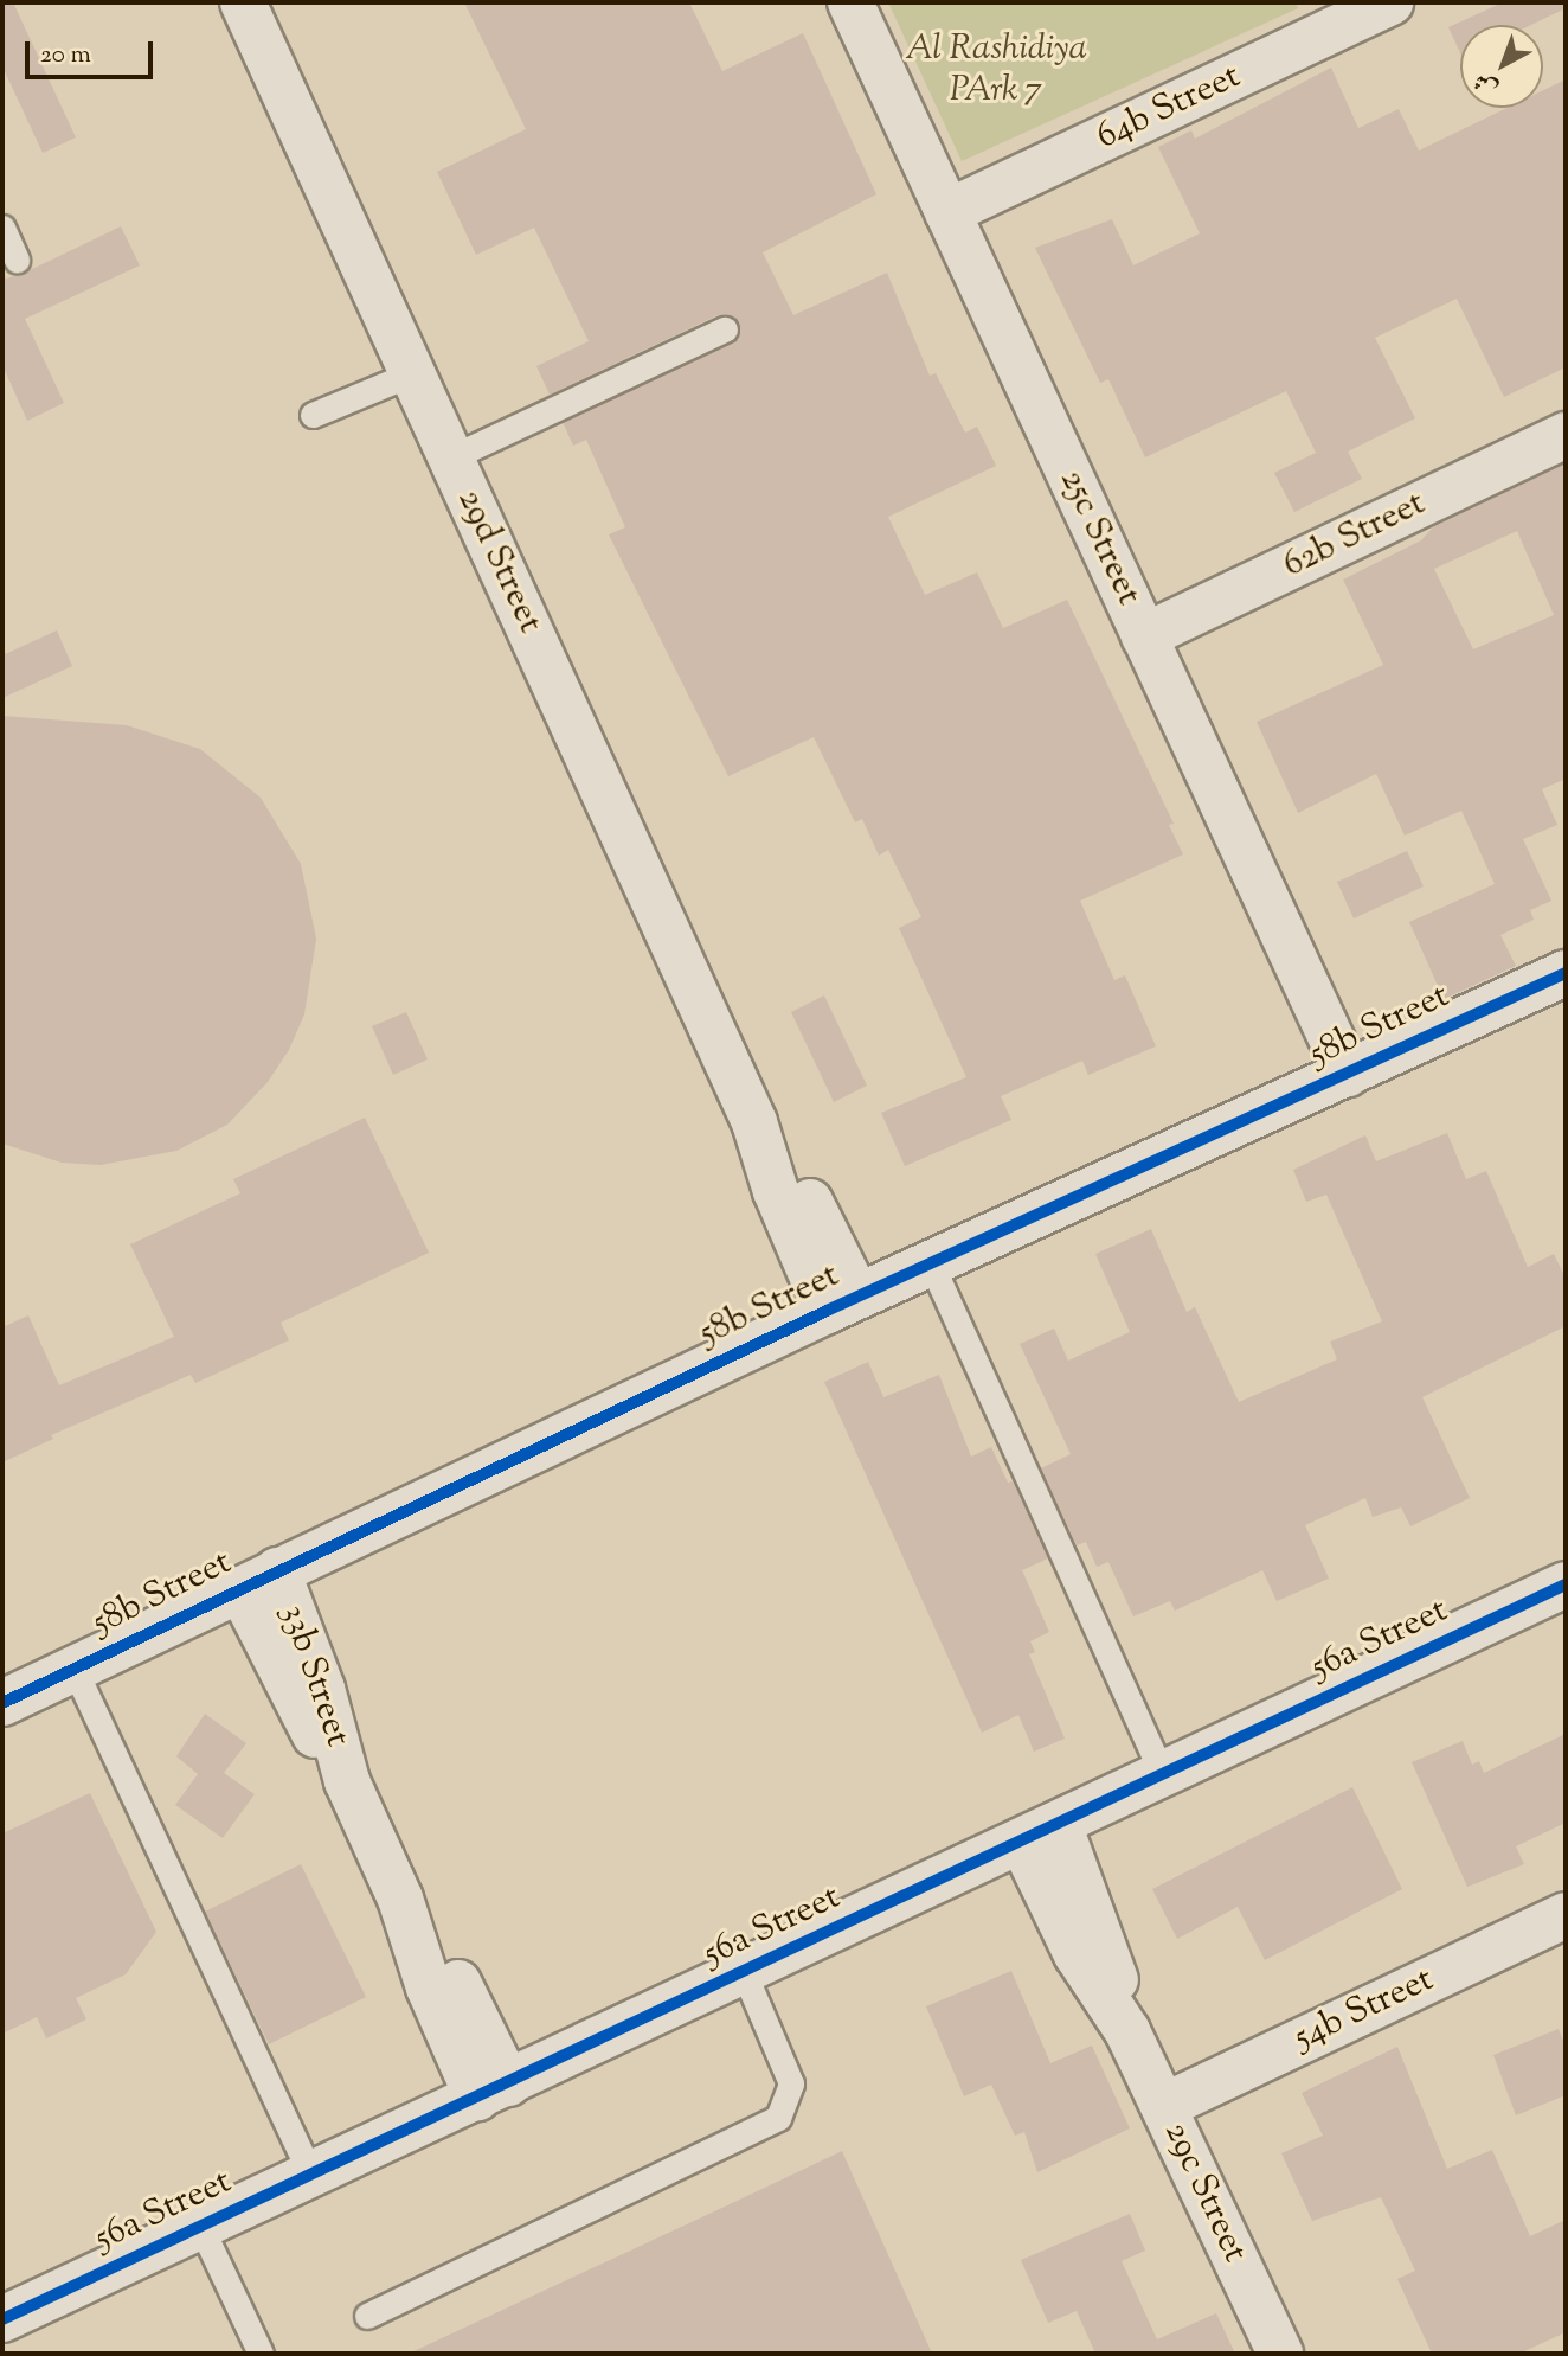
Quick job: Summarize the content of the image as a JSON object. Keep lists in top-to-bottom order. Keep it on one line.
{"streets":{"street":["64b Street","62b Street","25c Street","29d Street","58b Street","56a Street","33b Street","54b Street","29c Street"]},"crossings":[["64b Street","25c Street"],["62b Street","25c Street"],["25c Street","58b Street"],["29d Street","58b Street"],["58b Street","33b Street"],["56a Street","33b Street"],["56a Street","29c Street"],["54b Street","29c Street"]],"parks":["Al Rashidiya PArk 7"],"scale_bar":"20 m","north":"bottom left"}
